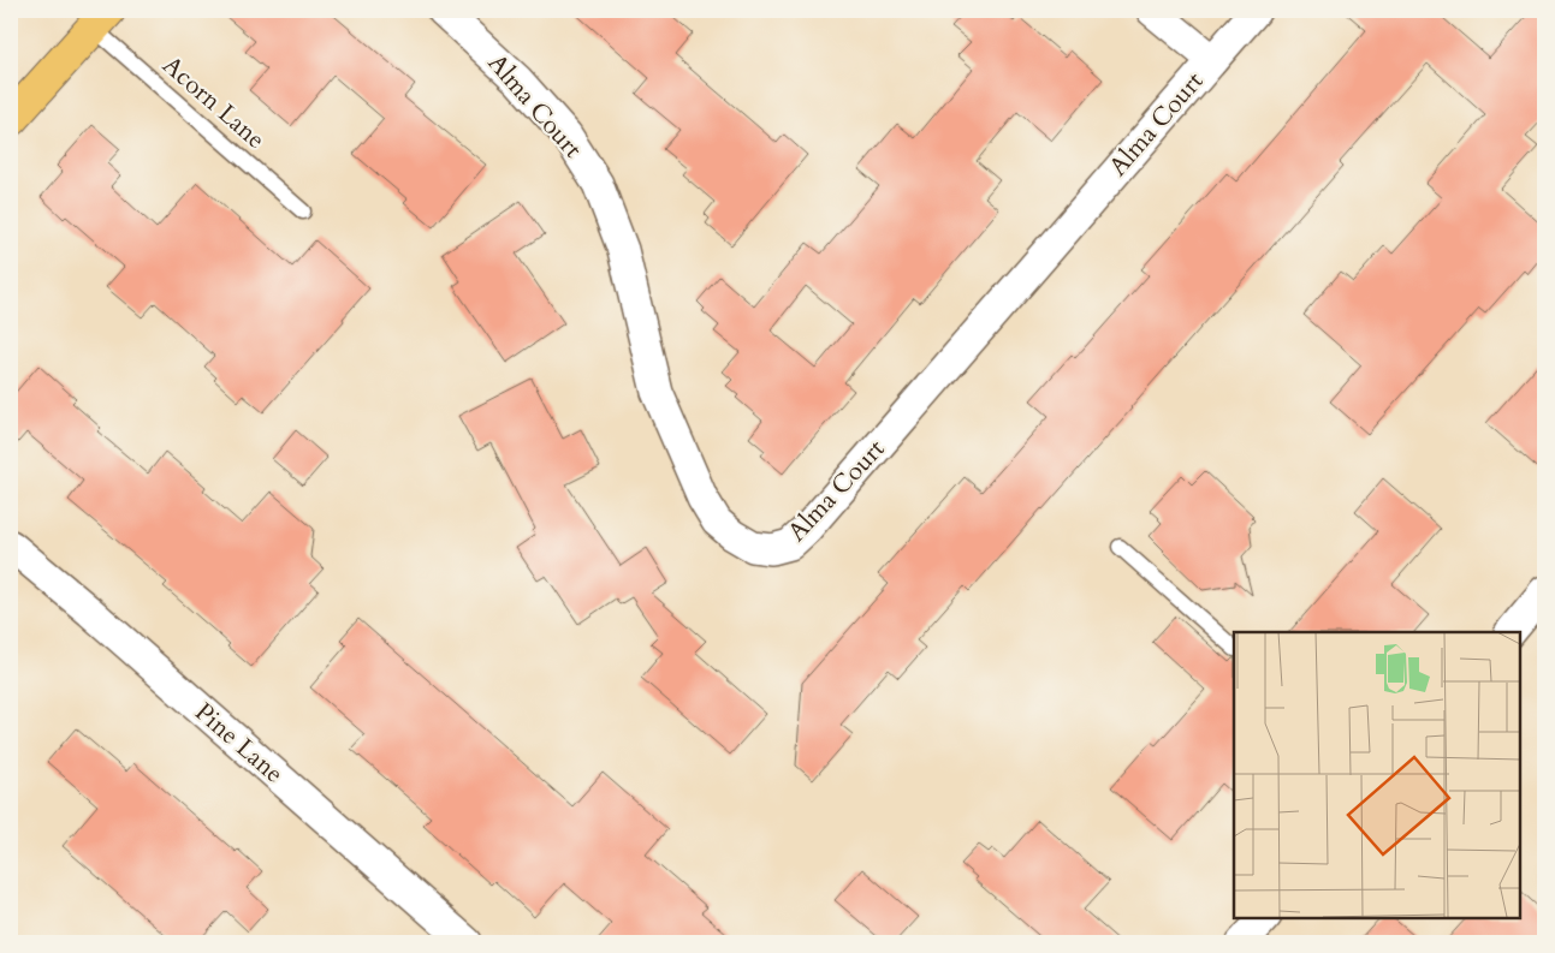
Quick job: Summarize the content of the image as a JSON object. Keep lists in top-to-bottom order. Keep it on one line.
{"streets":{"street":["Alma Court","Pine Lane"],"lane":["Acorn Lane"]}}
